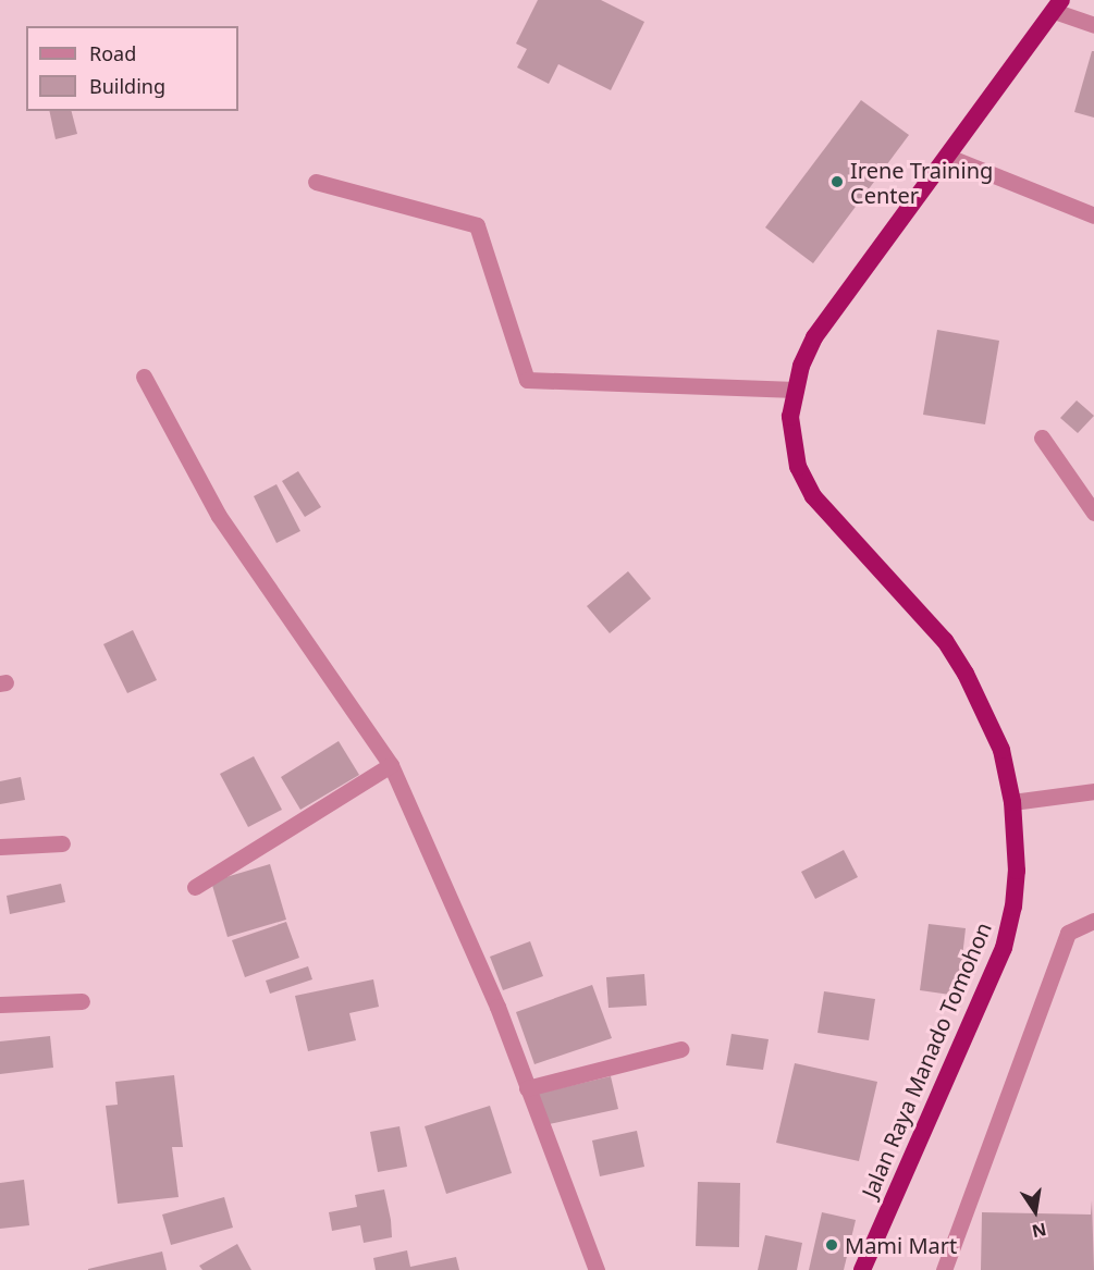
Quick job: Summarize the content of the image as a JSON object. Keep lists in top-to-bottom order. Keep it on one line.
{"streets":{"highway":["Jalan Raya Manado Tomohon"]},"places":["Irene Training Center","Mami Mart"],"legend":["Road","Building"],"north":"bottom"}
